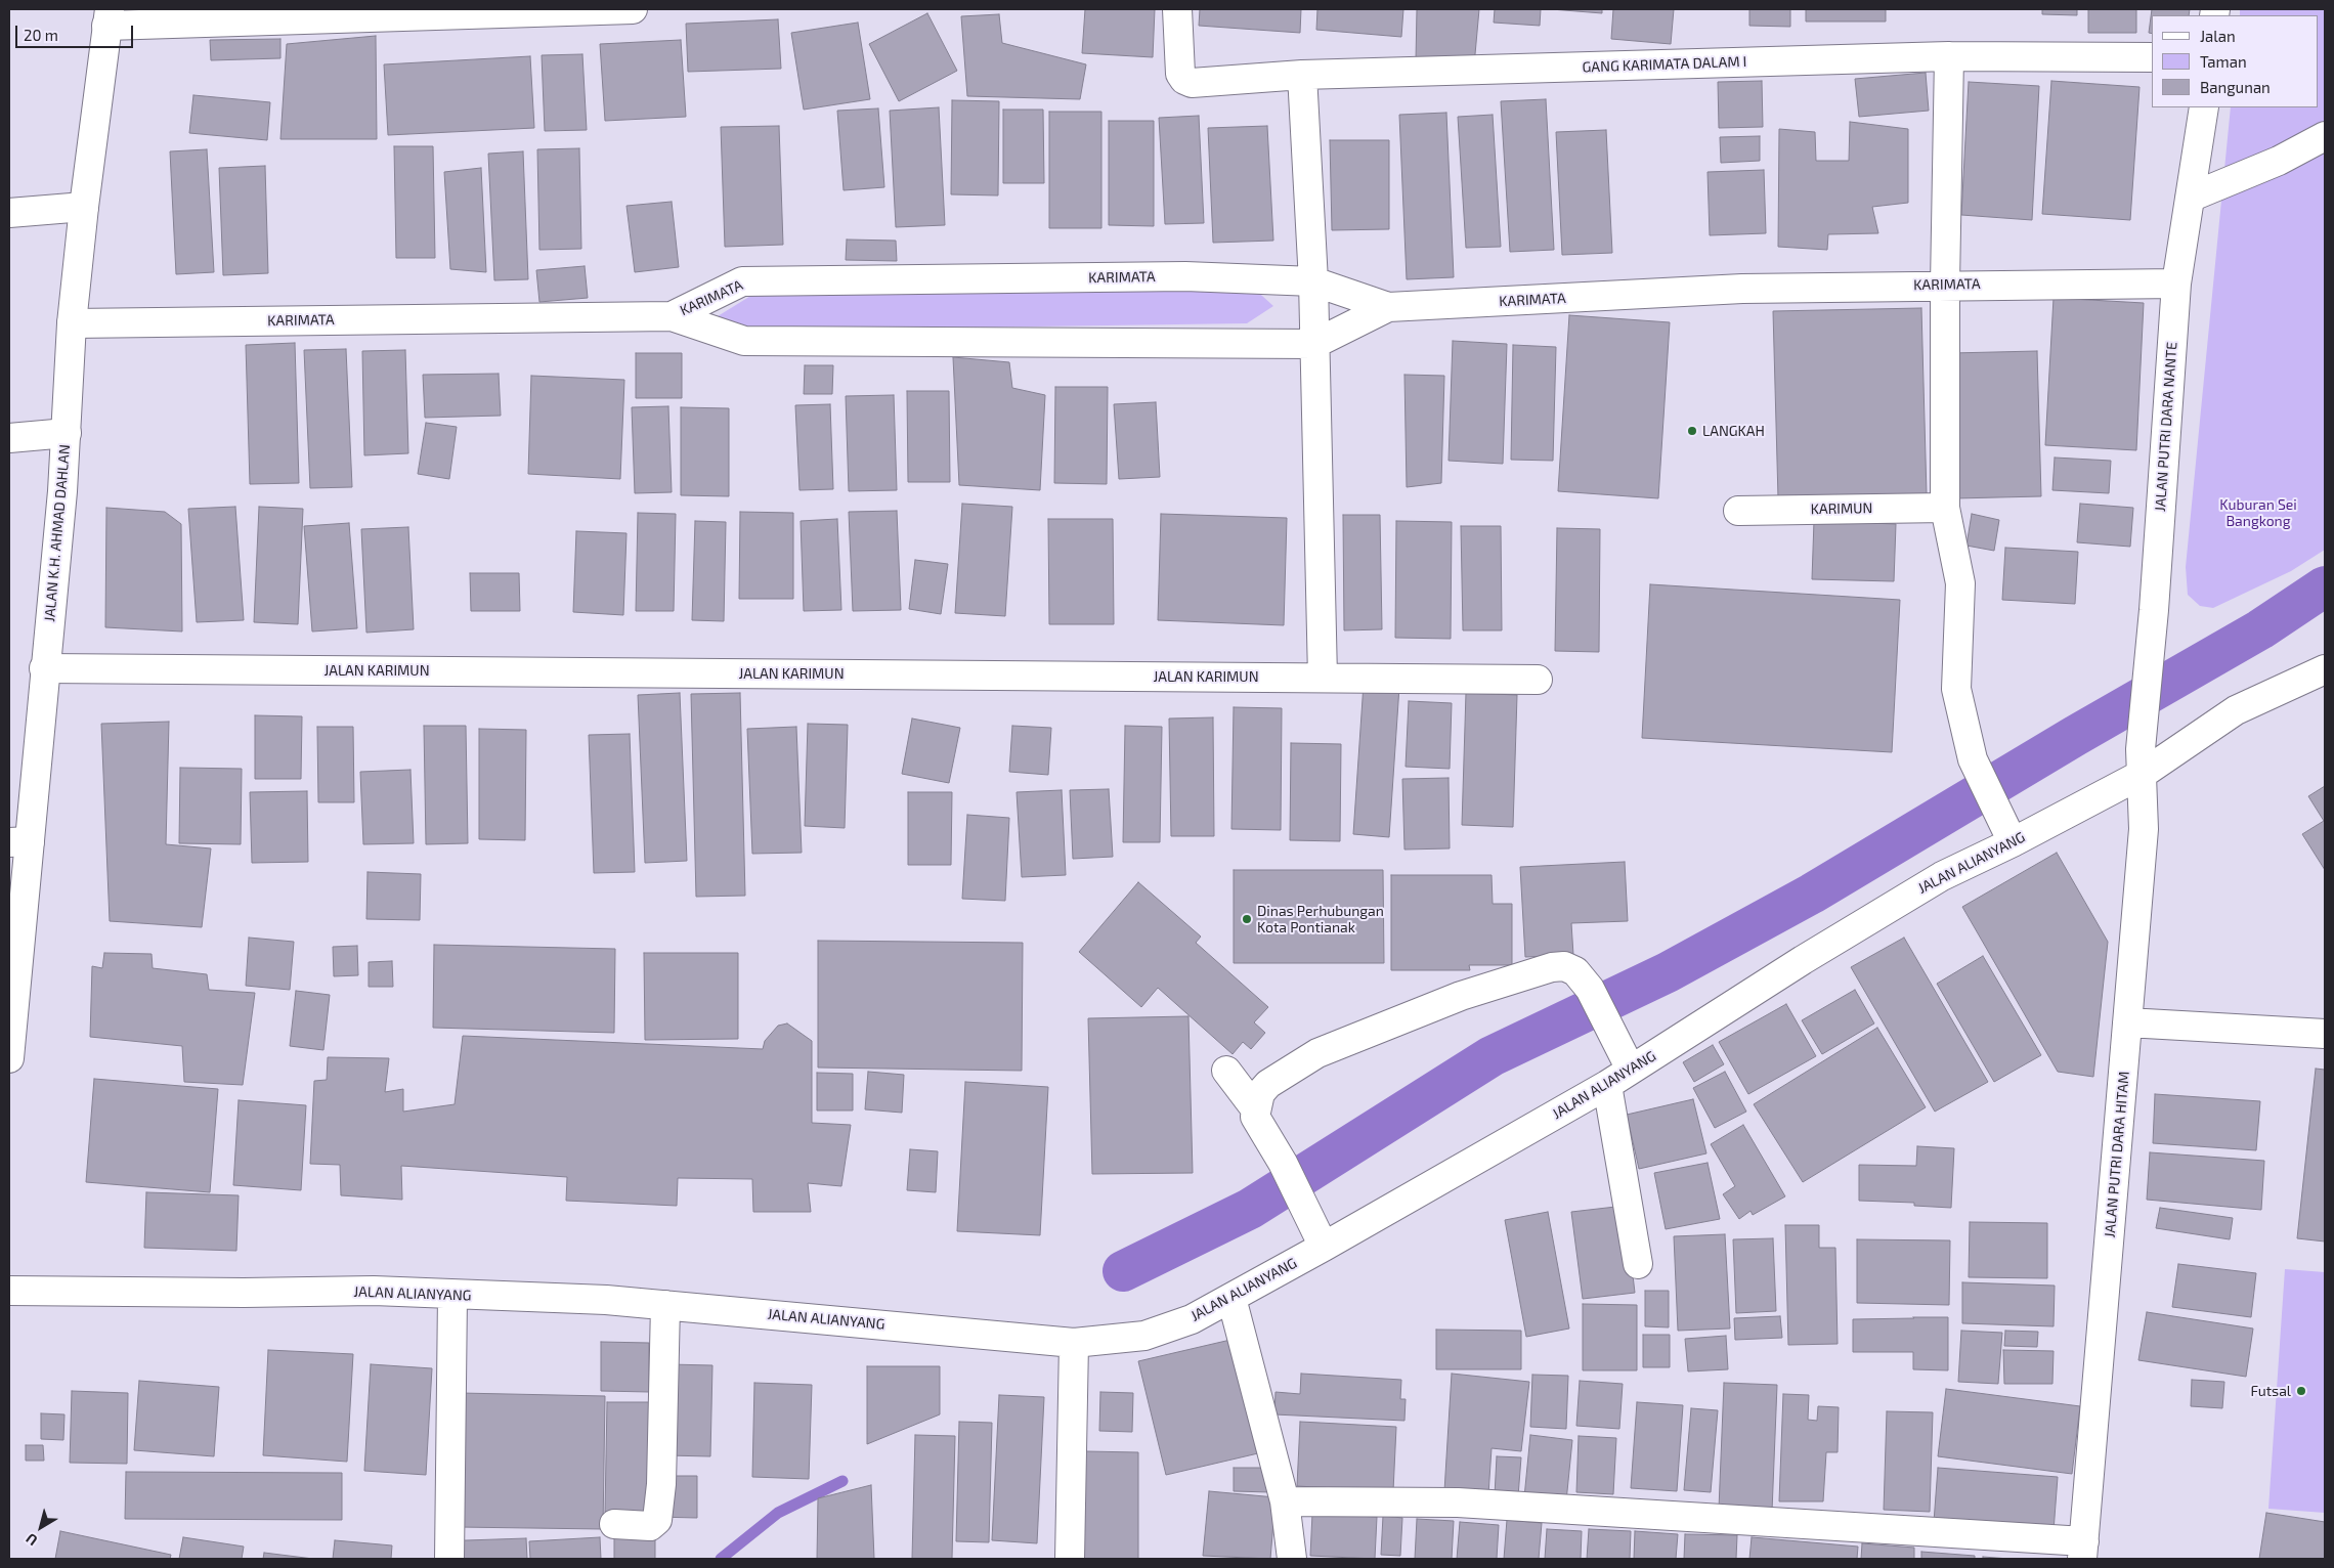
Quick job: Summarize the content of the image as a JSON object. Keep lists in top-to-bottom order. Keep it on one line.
{"streets":{"street":["GANG KARIMATA DALAM I","KARIMATA","JALAN PUTRI DARA NANTE","KARIMUN","JALAN K.H. AHMAD DAHLAN","JALAN KARIMUN","JALAN ALIANYANG","JALAN PUTRI DARA HITAM"]},"crossings":[["KARIMATA","JALAN PUTRI DARA NANTE"],["KARIMATA","JALAN K.H. AHMAD DAHLAN"],["JALAN PUTRI DARA NANTE","JALAN ALIANYANG"],["JALAN PUTRI DARA NANTE","JALAN PUTRI DARA HITAM"],["JALAN K.H. AHMAD DAHLAN","JALAN KARIMUN"],["JALAN ALIANYANG","JALAN PUTRI DARA HITAM"]],"parks":["Kuburan Sei Bangkong"],"places":["LANGKAH","Dinas Perhubungan Kota Pontianak","Futsal"],"legend":["Jalan","Taman","Bangunan"],"scale_bar":"20 m","north":"bottom left"}
